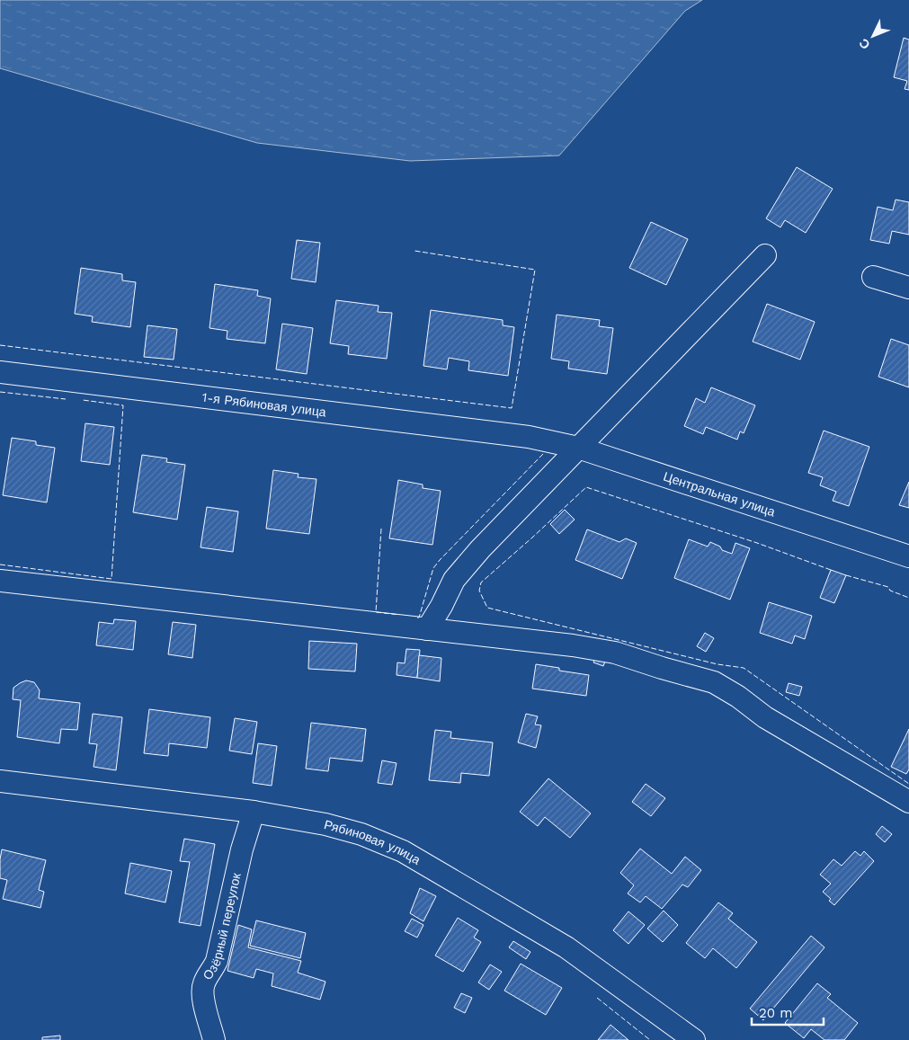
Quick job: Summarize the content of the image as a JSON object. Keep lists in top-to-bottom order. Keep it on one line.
{"streets":{"street":["1-я Рябиновая улица","Центральная улица","Рябиновая улица","Озёрный переулок"]},"crossings":[["1-я Рябиновая улица","Центральная улица"],["Рябиновая улица","Озёрный переулок"]],"scale_bar":"20 m","north":"bottom left"}
